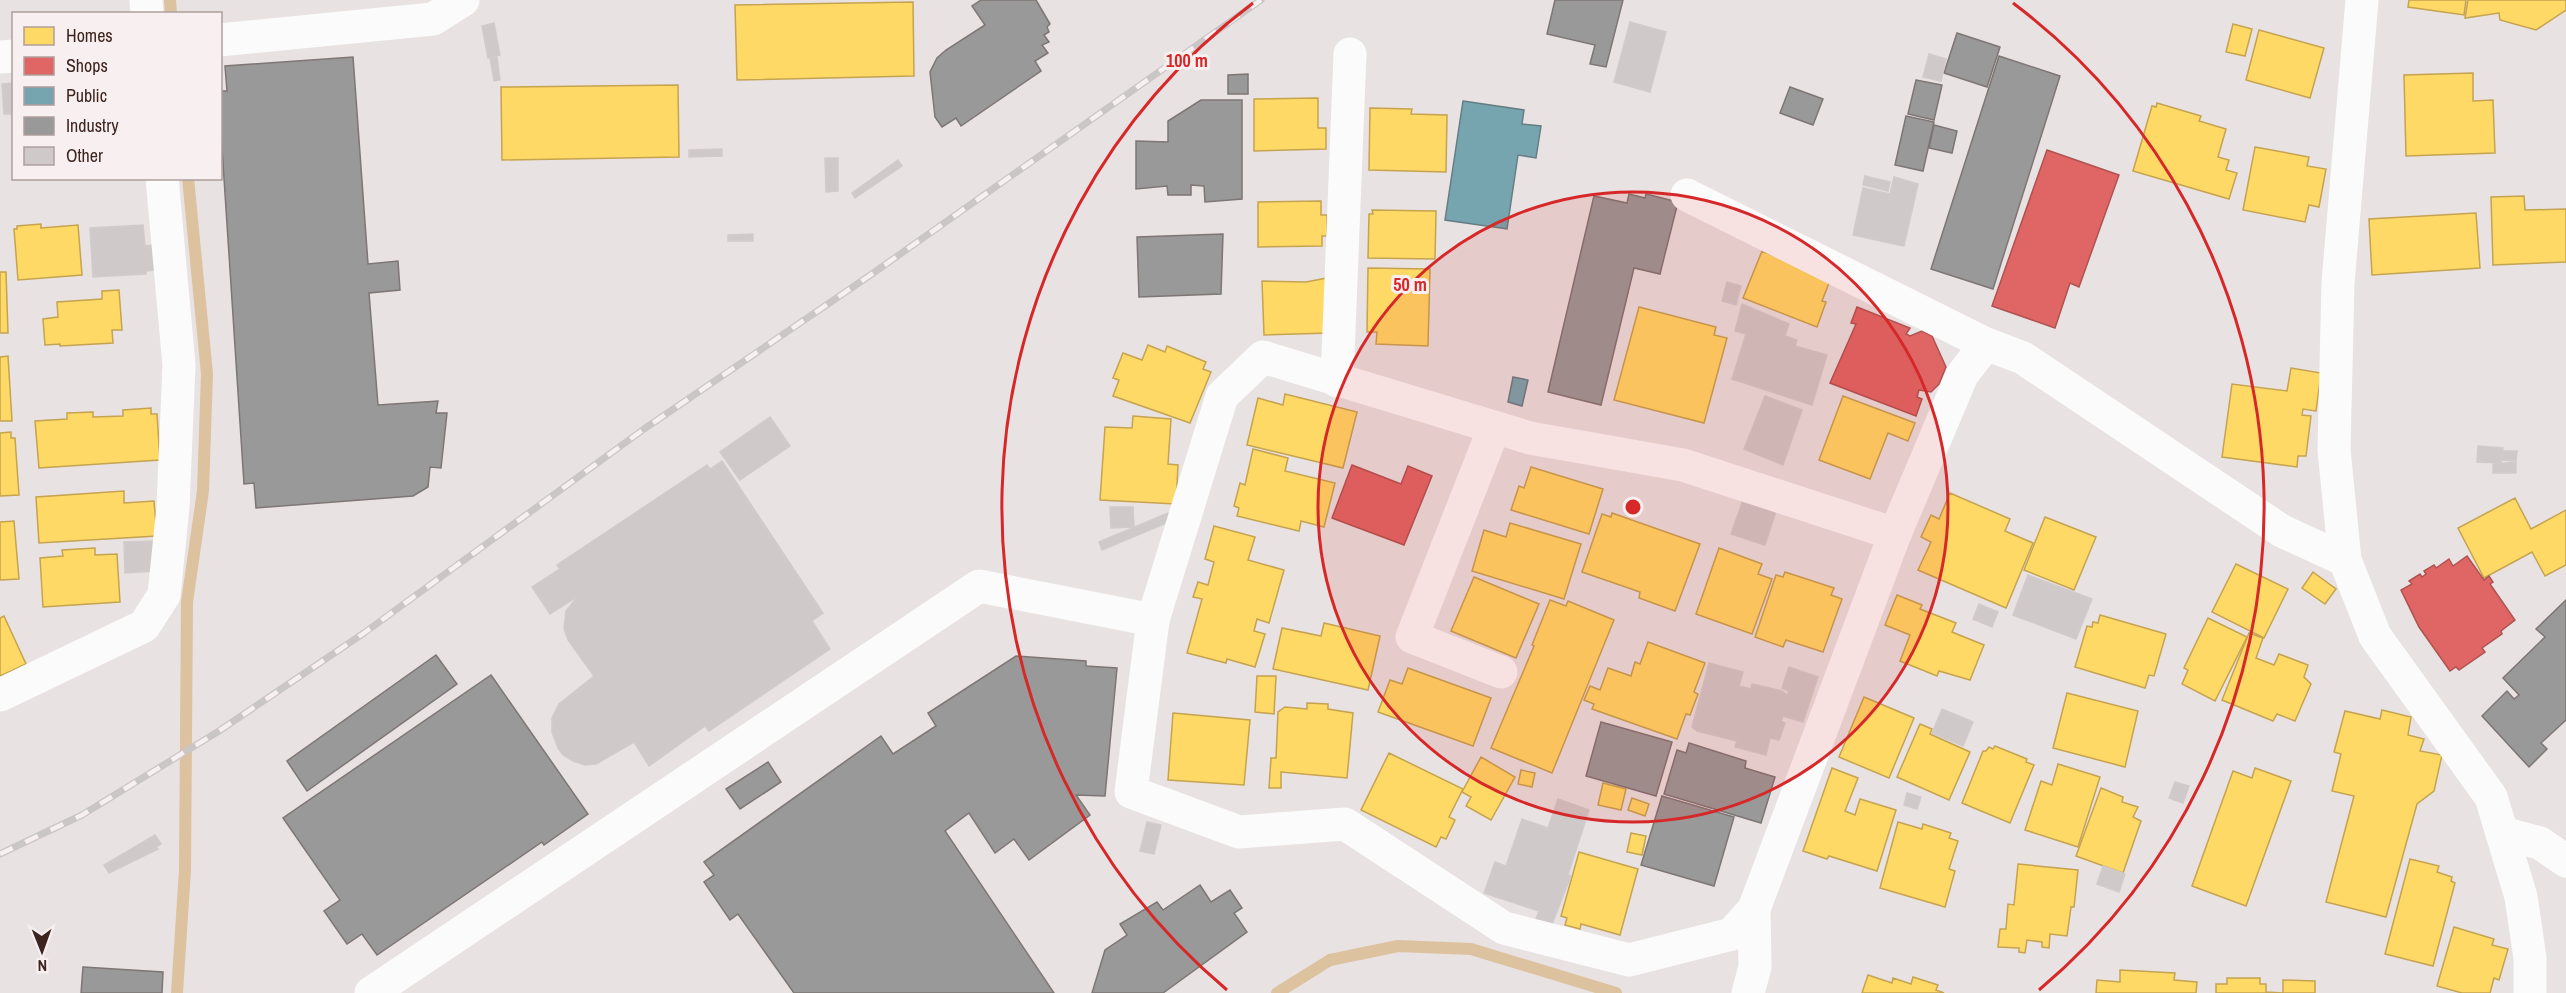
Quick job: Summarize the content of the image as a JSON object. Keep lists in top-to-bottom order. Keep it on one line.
{"legend":["Homes","Shops","Public","Industry","Other"],"north":"bottom","rings":["100 m","50 m"]}
